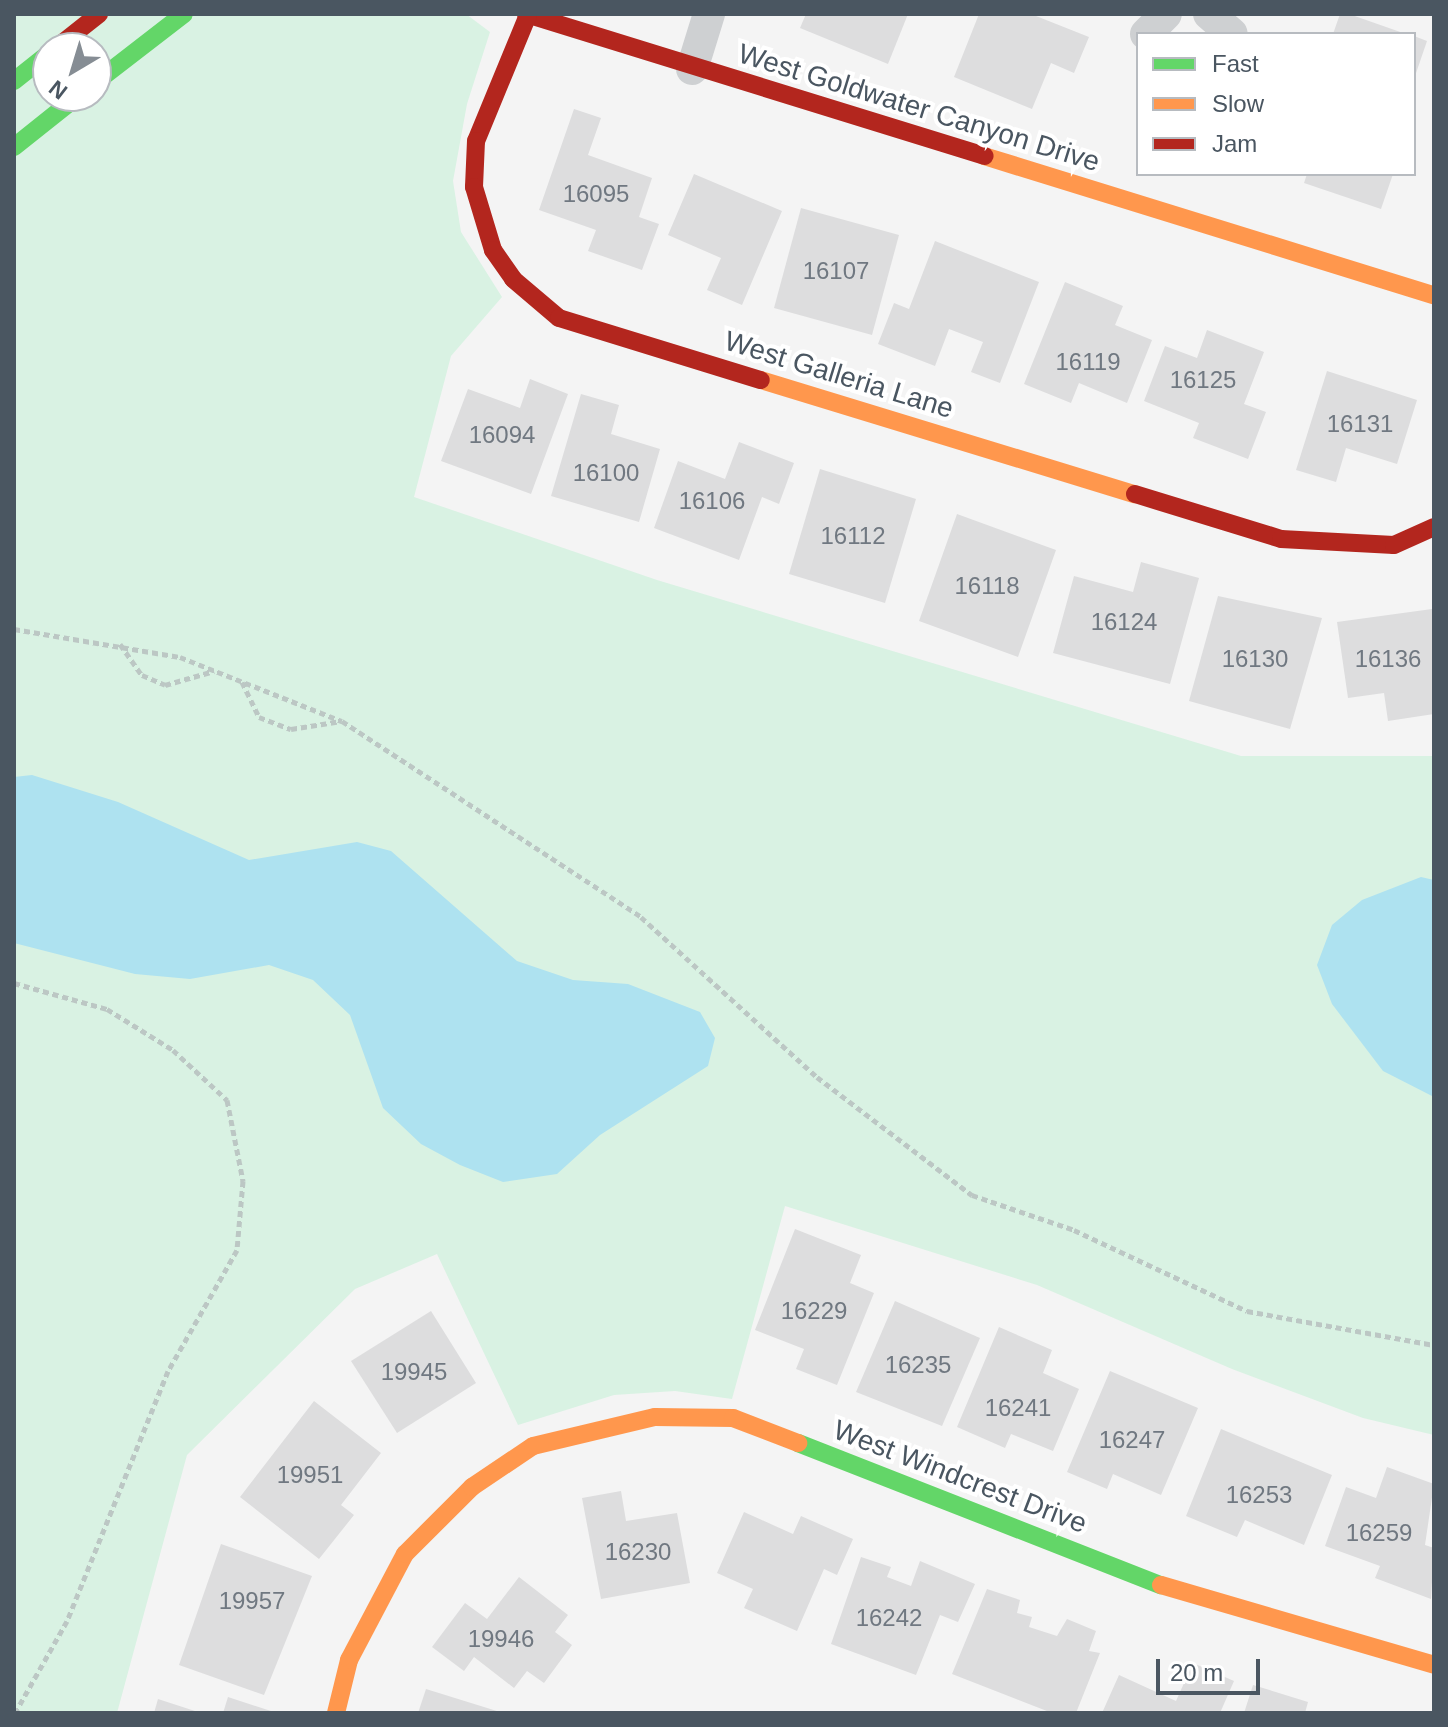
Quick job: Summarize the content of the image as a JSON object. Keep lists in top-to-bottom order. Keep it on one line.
{"streets":{"street":["West Goldwater Canyon Drive","West Galleria Lane","West Windcrest Drive"]},"crossings":[["West Goldwater Canyon Drive","West Galleria Lane"]],"house_numbers":["16095","16107","16119","16125","16131","16094","16100","16106","16112","16118","16124","16130","16136","16229","16235","19945","16241","16247","19951","16253","16259","16230","19957","16242","19946"],"legend":["Fast","Slow","Jam"],"scale_bar":"20 m","north":"bottom left"}
